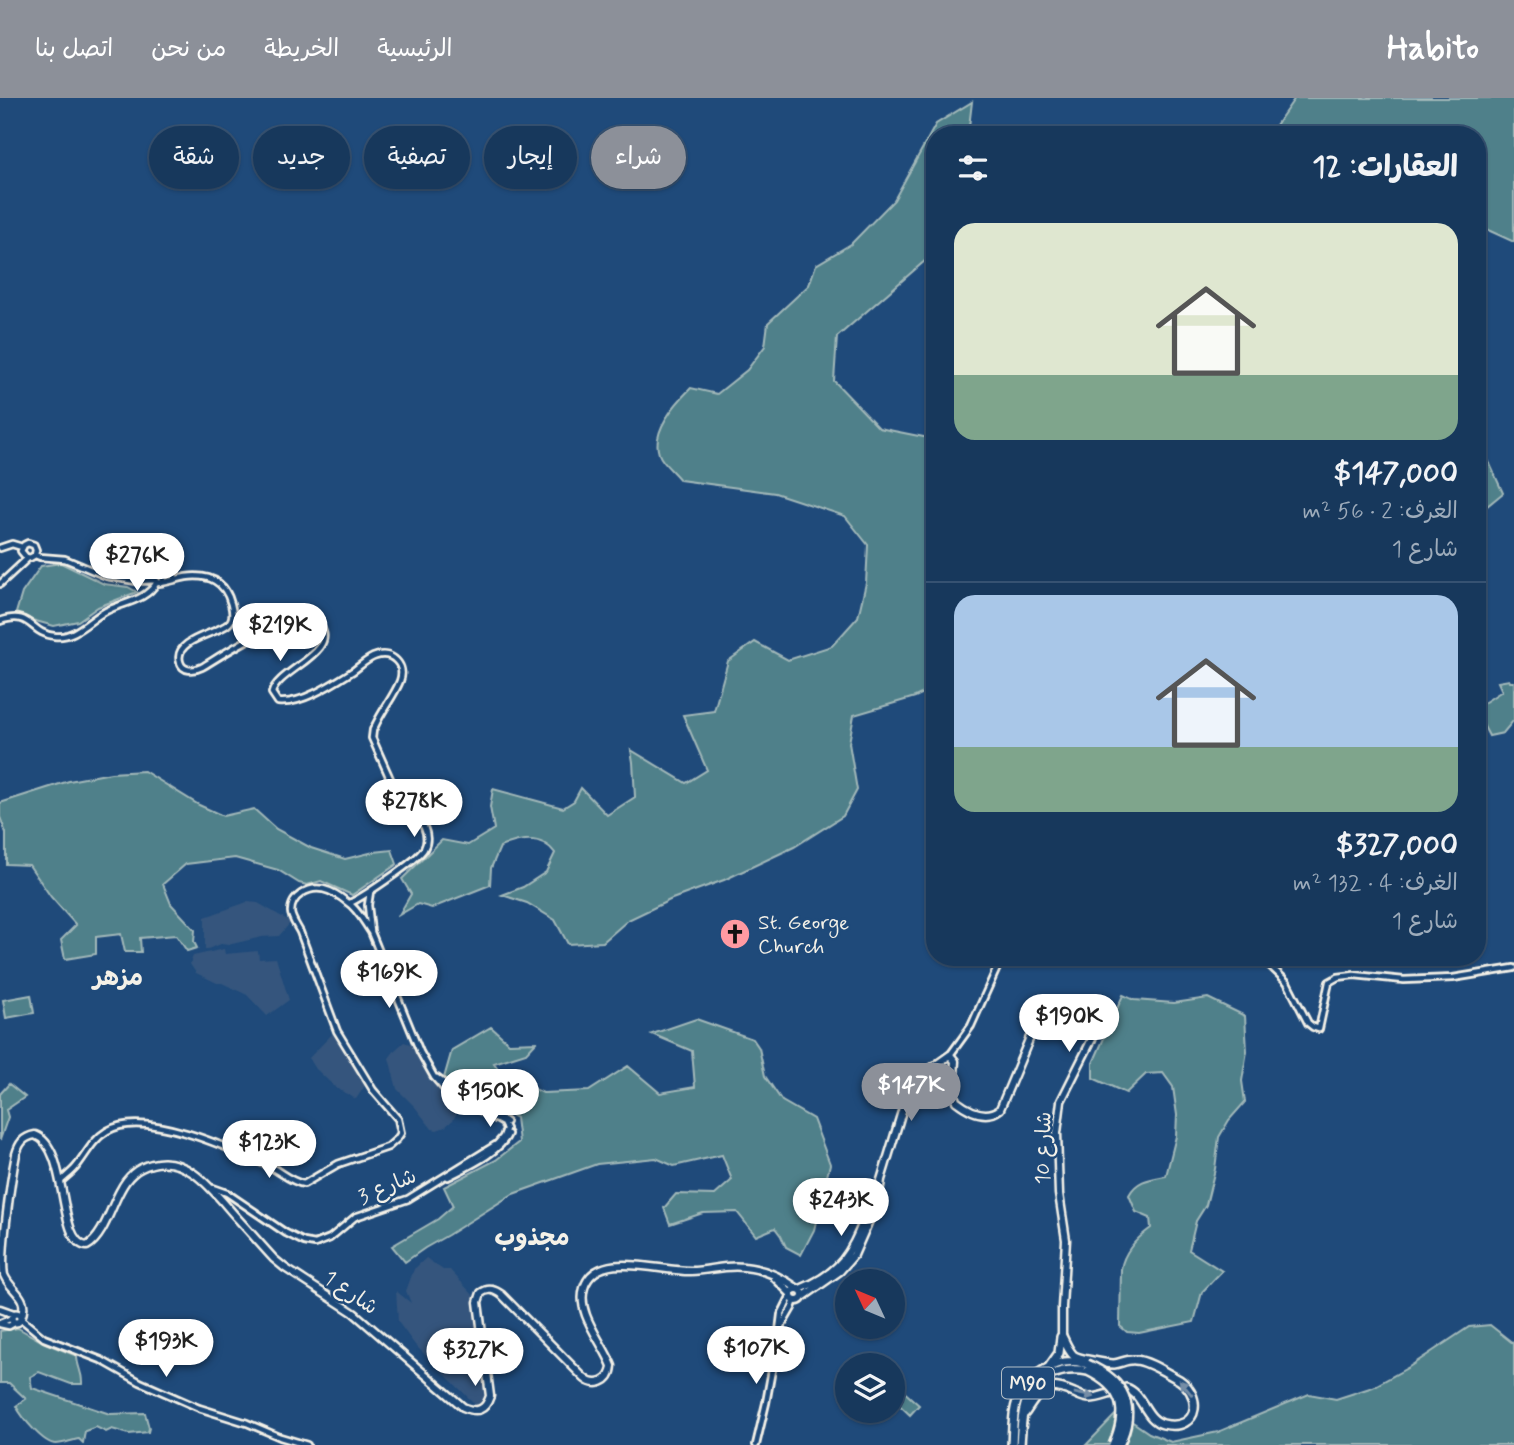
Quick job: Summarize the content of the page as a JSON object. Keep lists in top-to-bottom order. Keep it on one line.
{"streets":{"highway":["M90"],"main road":["شارع 10","شارع 1"],"street":["شارع 3"]},"crossings":[["شارع 3","شارع 1"]],"districts":["مزهر","مجذوب"],"places":{"church":["St. George Church"]},"north":"top left","page":{"header":"Habito","nav":["الرئيسية","الخريطة","من نحن","اتصل بنا"],"chip":["شراء","إيجار","تصفية","جديد","شقة"],"heading":"العقارات: 12","list":[{"name":"$147,000","note":"الغرف: 2 · 56 m² · شارع 1"},{"name":"$327,000","note":"الغرف: 4 · 132 m² · شارع 1"}],"price":["$276K","$219K","$278K","$169K","$190K","$147K","$150K","$123K","$243K","$193K","$107K","$327K"]}}
